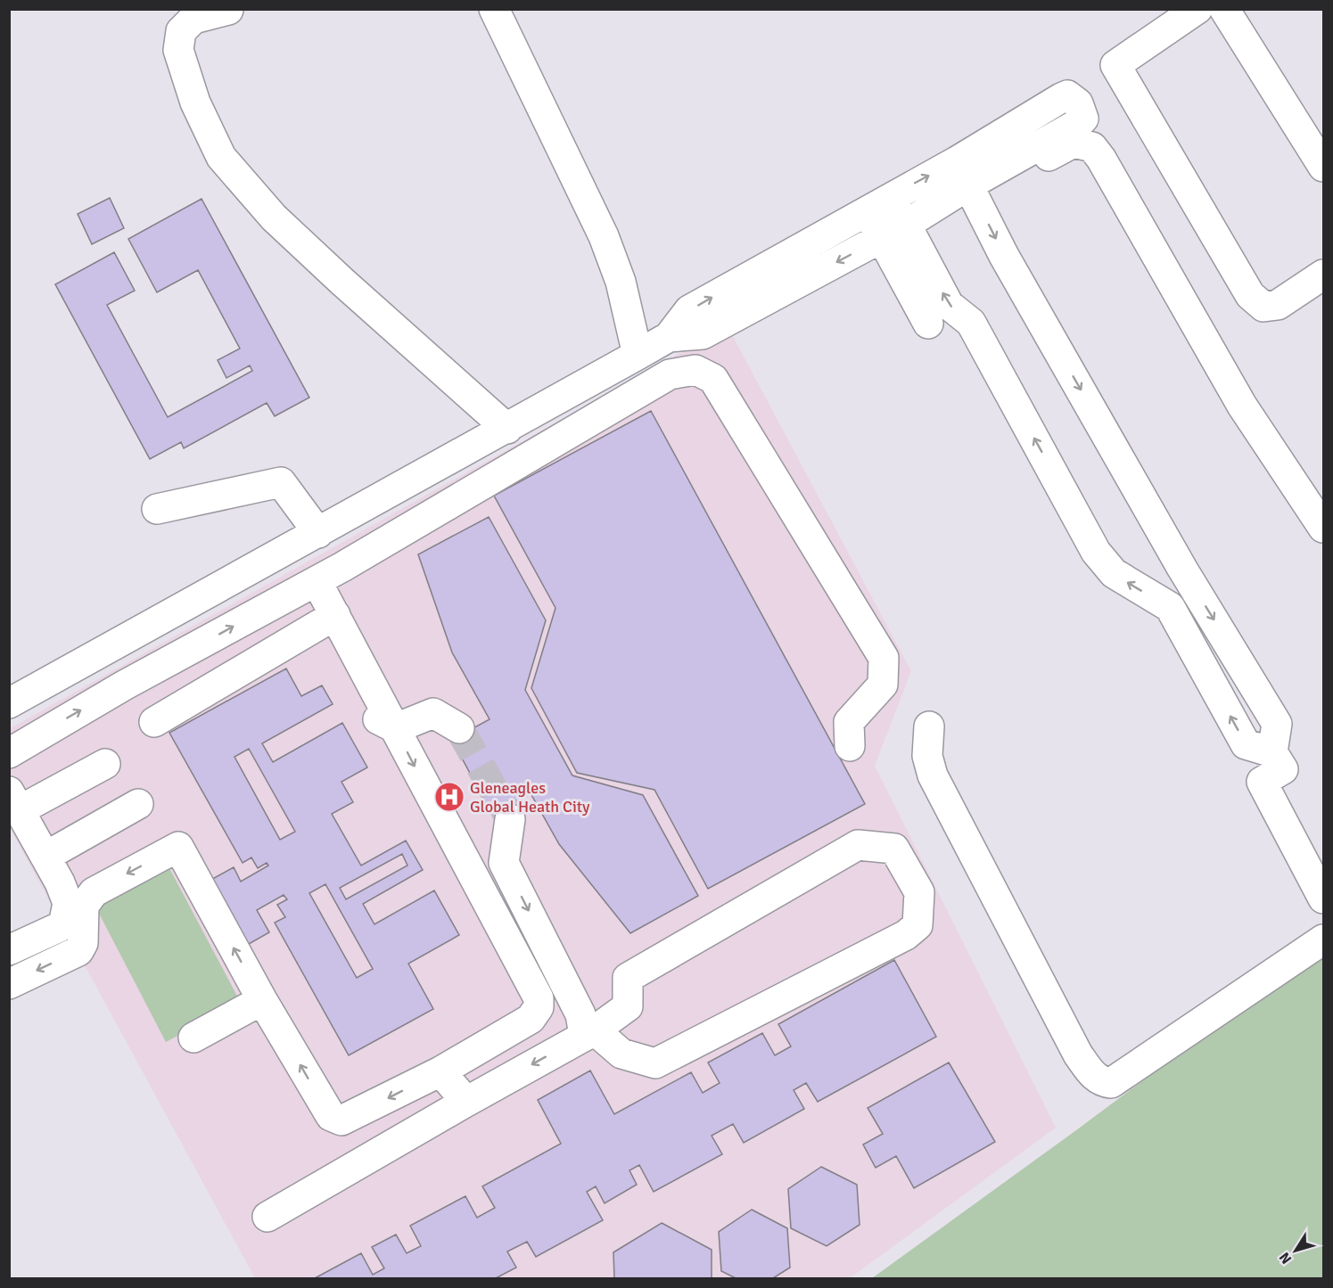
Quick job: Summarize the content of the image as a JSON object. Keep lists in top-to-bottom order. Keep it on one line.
{"places":{"hospital":["Gleneagles Global Heath City"]},"north":"bottom left"}
